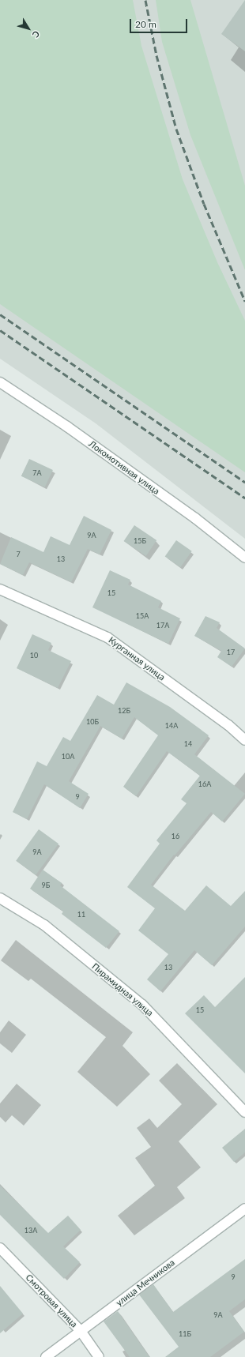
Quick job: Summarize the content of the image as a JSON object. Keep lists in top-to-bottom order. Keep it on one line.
{"streets":{"street":["Локомотивная улица","Курганная улица","Пирамидная улица","улица Мечникова","Смотровая улица"]},"crossings":[["улица Мечникова","Смотровая улица"]],"house_numbers":["7А","9А","15Б","7","13","15","15А","17А","17","10","12Б","10Б","14А","14","10А","16А","9","16","9А","9Б","11","13","15","13А","9","9А","11Б"],"scale_bar":"20 m","north":"bottom right"}
